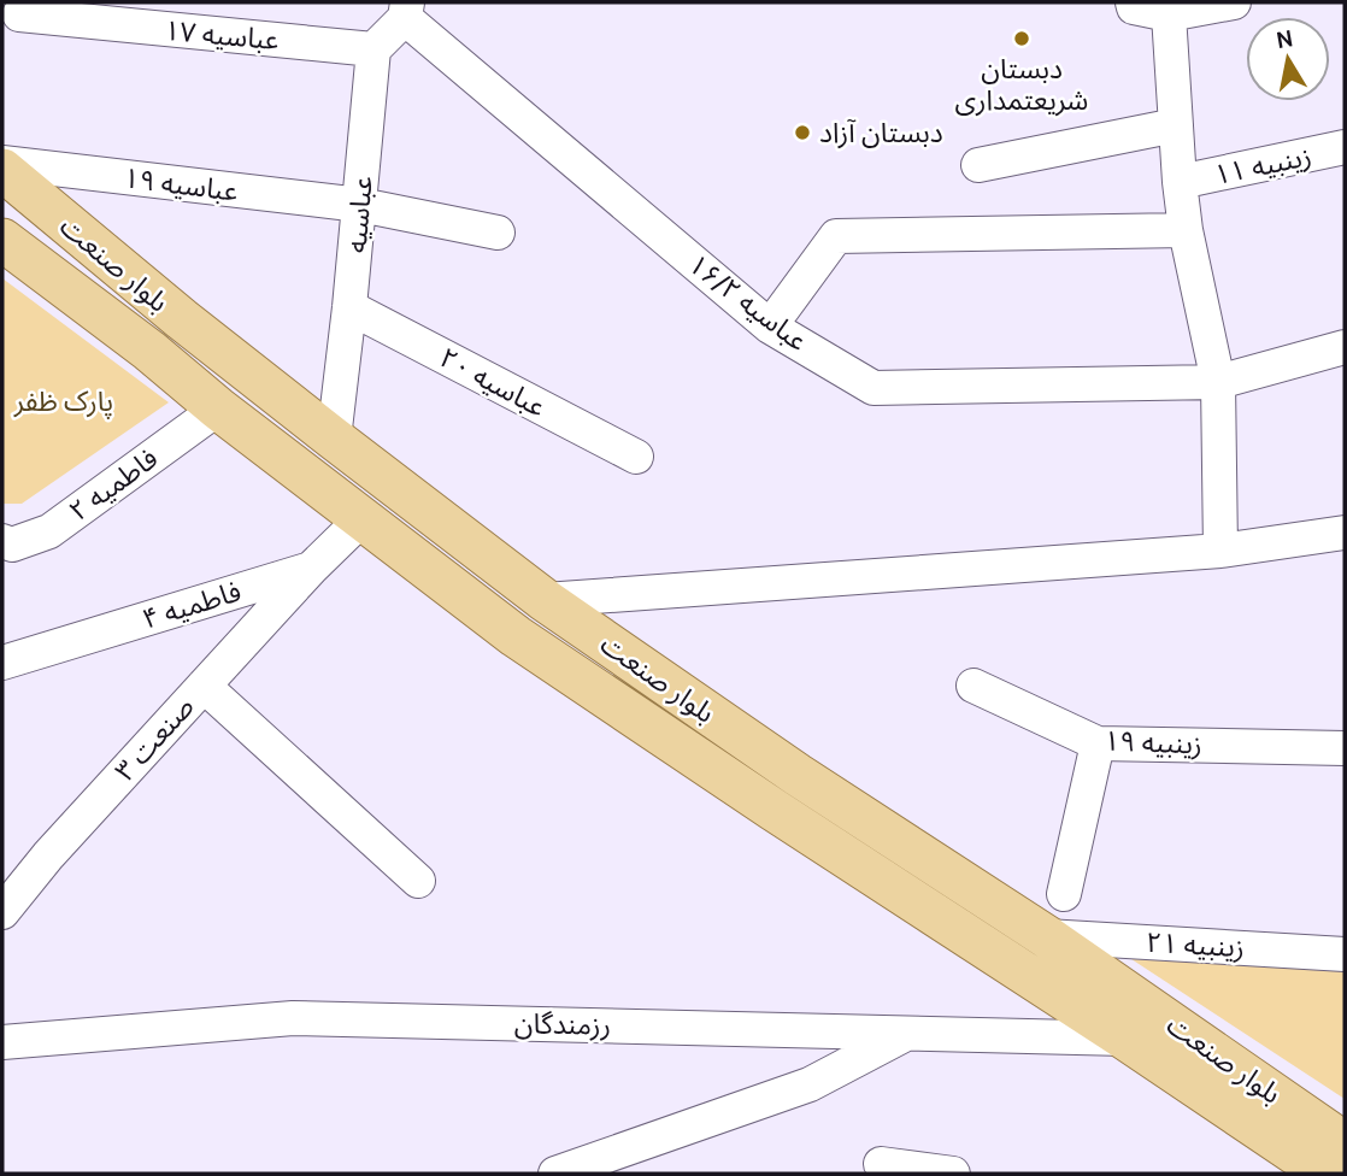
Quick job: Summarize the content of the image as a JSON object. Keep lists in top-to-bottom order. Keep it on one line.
{"streets":{"main road":["بلوار صنعت"],"street":["عباسیه ۱۷","زینبیه ۱۱","عباسیه ۱۹","عباسیه","عباسیه ۱۶/۲","عباسیه ۲۰","فاطمیه ۲","فاطمیه ۴","صنعت ۳","زینبیه ۱۹","زینبیه ۲۱","رزمندگان"]},"crossings":[["عباسیه ۱۷","عباسیه"],["عباسیه ۱۹","عباسیه"],["عباسیه","بلوار صنعت"],["عباسیه","عباسیه ۲۰"],["بلوار صنعت","فاطمیه ۲"],["بلوار صنعت","فاطمیه ۴"],["بلوار صنعت","زینبیه ۲۱"],["بلوار صنعت","رزمندگان"],["فاطمیه ۴","صنعت ۳"]],"parks":["پارک ظفر"],"places":["دبستان شریعتمداری","دبستان آزاد"],"north":"top"}
